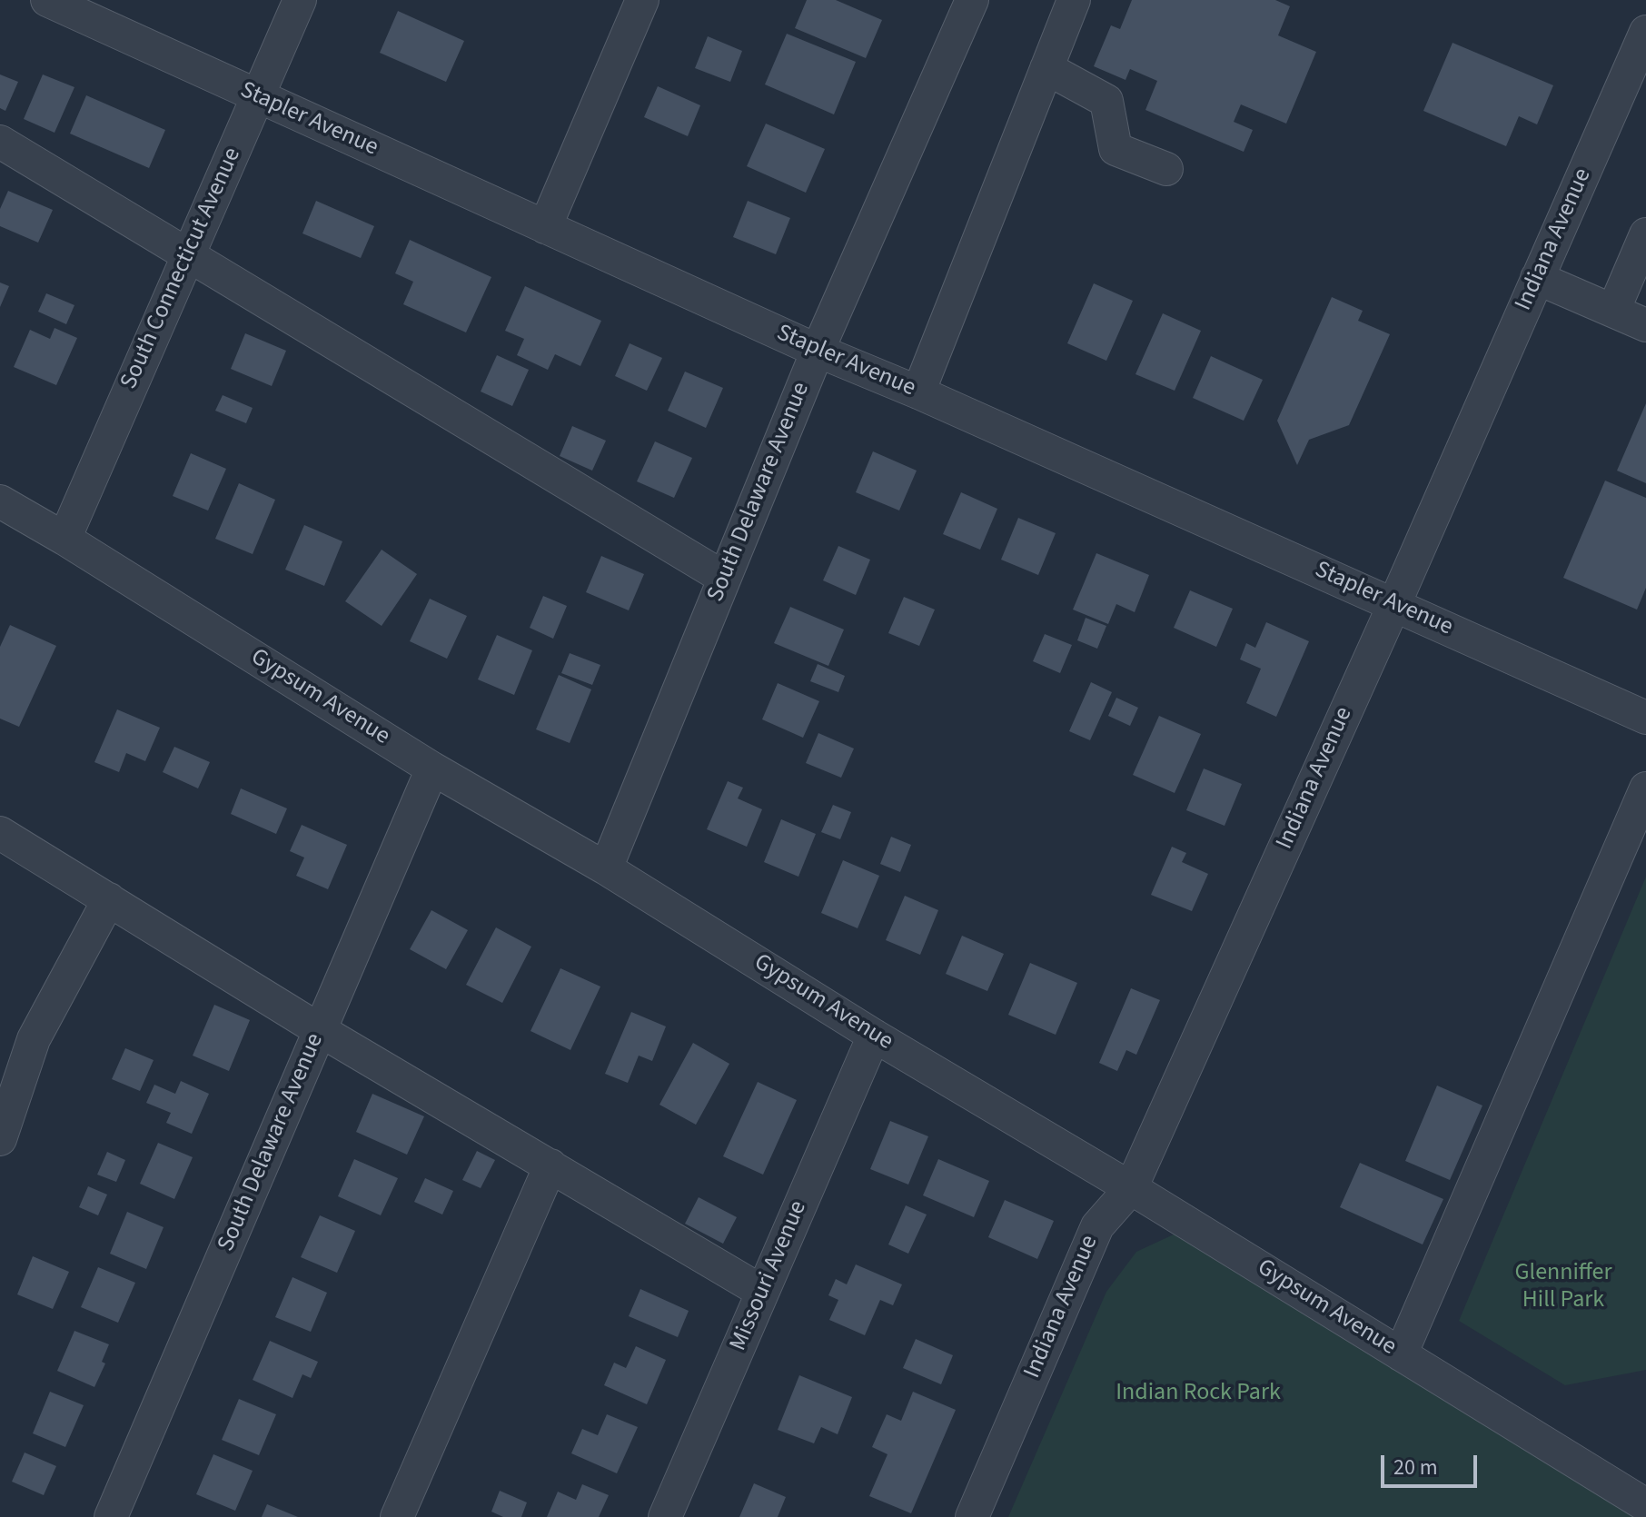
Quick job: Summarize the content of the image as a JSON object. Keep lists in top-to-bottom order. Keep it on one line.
{"streets":{"street":["Stapler Avenue","Indiana Avenue","South Connecticut Avenue","South Delaware Avenue","Gypsum Avenue","Missouri Avenue"]},"crossings":[["Stapler Avenue","Indiana Avenue"],["Stapler Avenue","South Connecticut Avenue"],["Stapler Avenue","South Delaware Avenue"],["Indiana Avenue","Gypsum Avenue"],["South Connecticut Avenue","Gypsum Avenue"],["South Delaware Avenue","Gypsum Avenue"],["Gypsum Avenue","Missouri Avenue"]],"parks":["Glenniffer Hill Park","Indian Rock Park"],"scale_bar":"20 m"}
